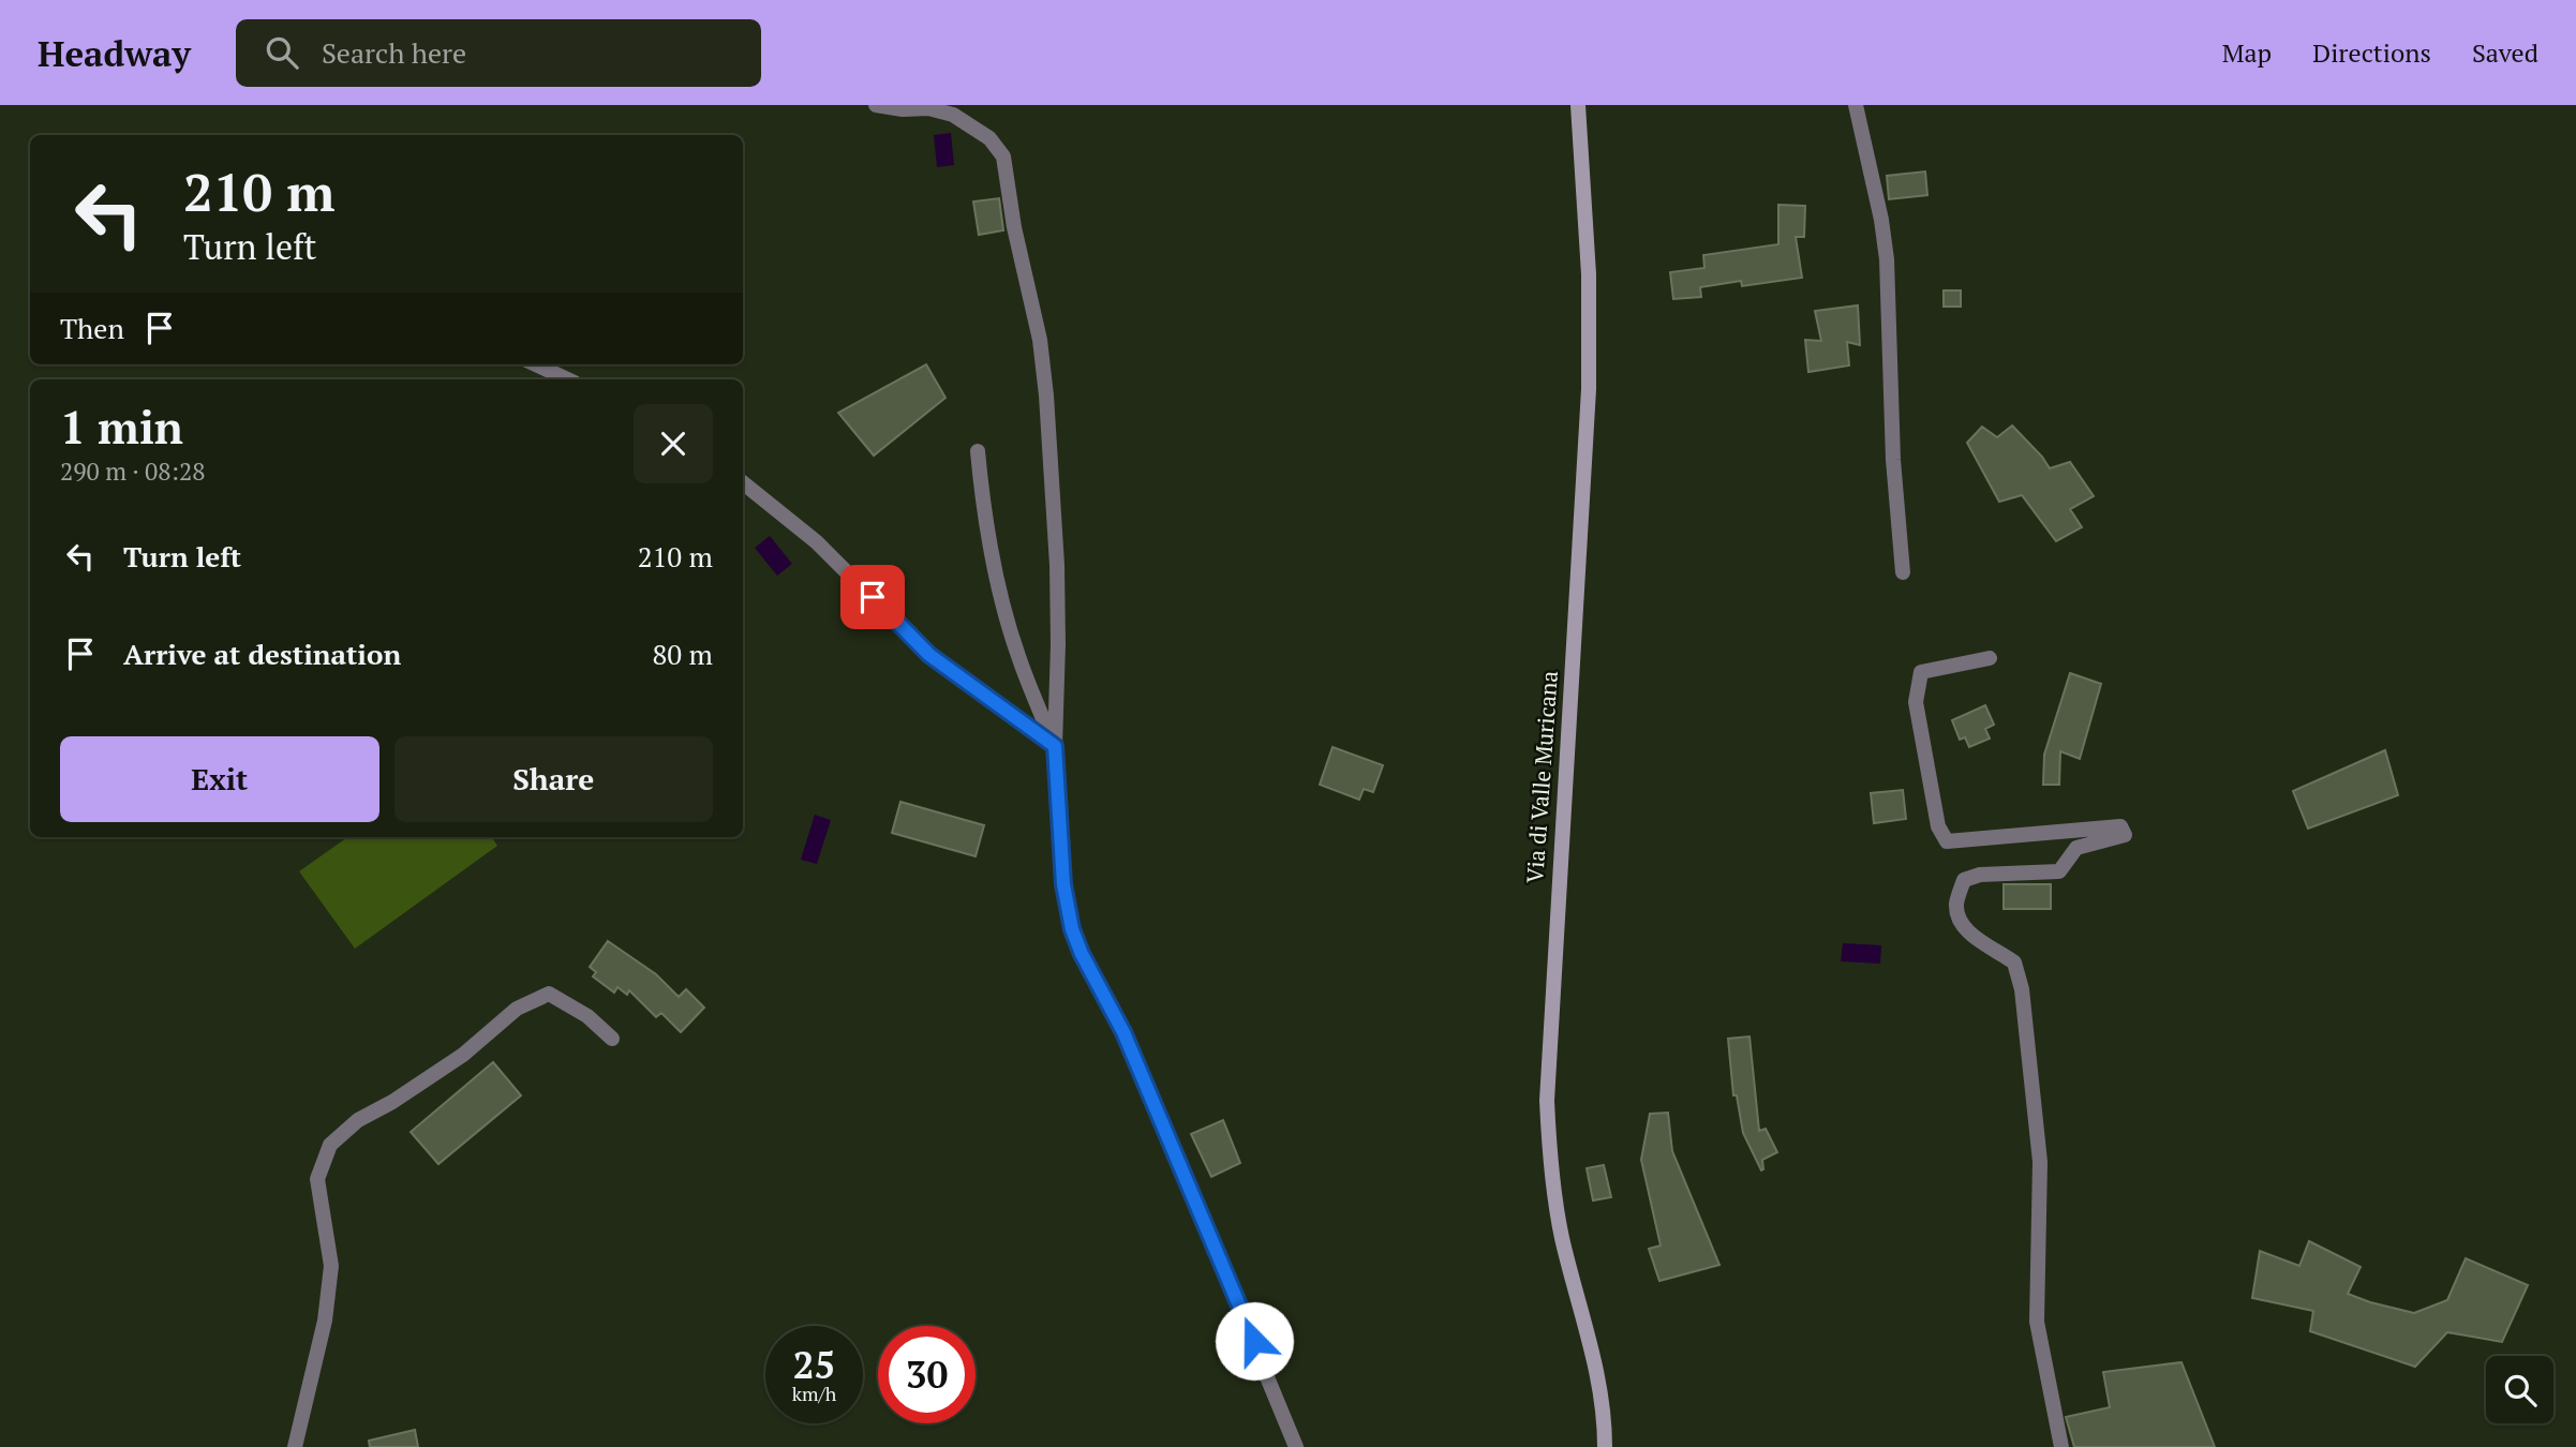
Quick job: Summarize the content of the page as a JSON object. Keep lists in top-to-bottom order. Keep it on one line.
{"streets":{"street":["Via di Valle Muricana"]},"page":{"header":"Headway","search":"Search here","nav":["Map","Directions","Saved"],"turn":["210 m","Turn left"],"then":"Then","heading":["1 min","290 m · 08:28"],"list":[{"name":"Turn left","value":"210 m"},{"name":"Arrive at destination","value":"80 m"}],"buttons":["Exit","Share"],"speed":"25 km/h","limit":"30"}}
